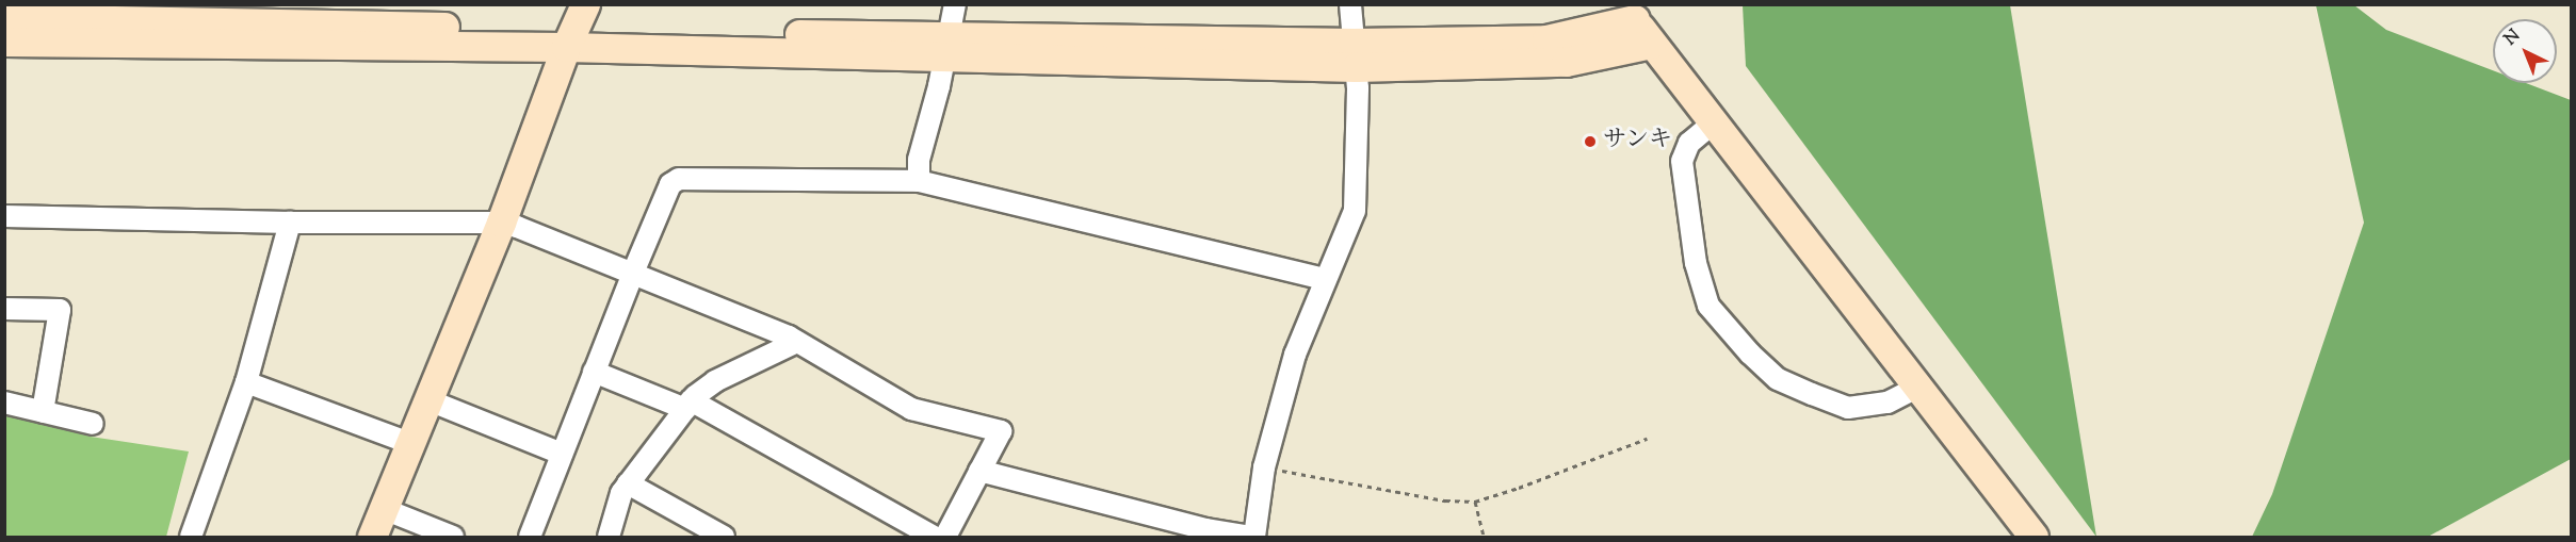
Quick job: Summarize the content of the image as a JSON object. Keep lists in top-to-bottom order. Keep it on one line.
{"places":["サンキ"],"north":"top left"}
